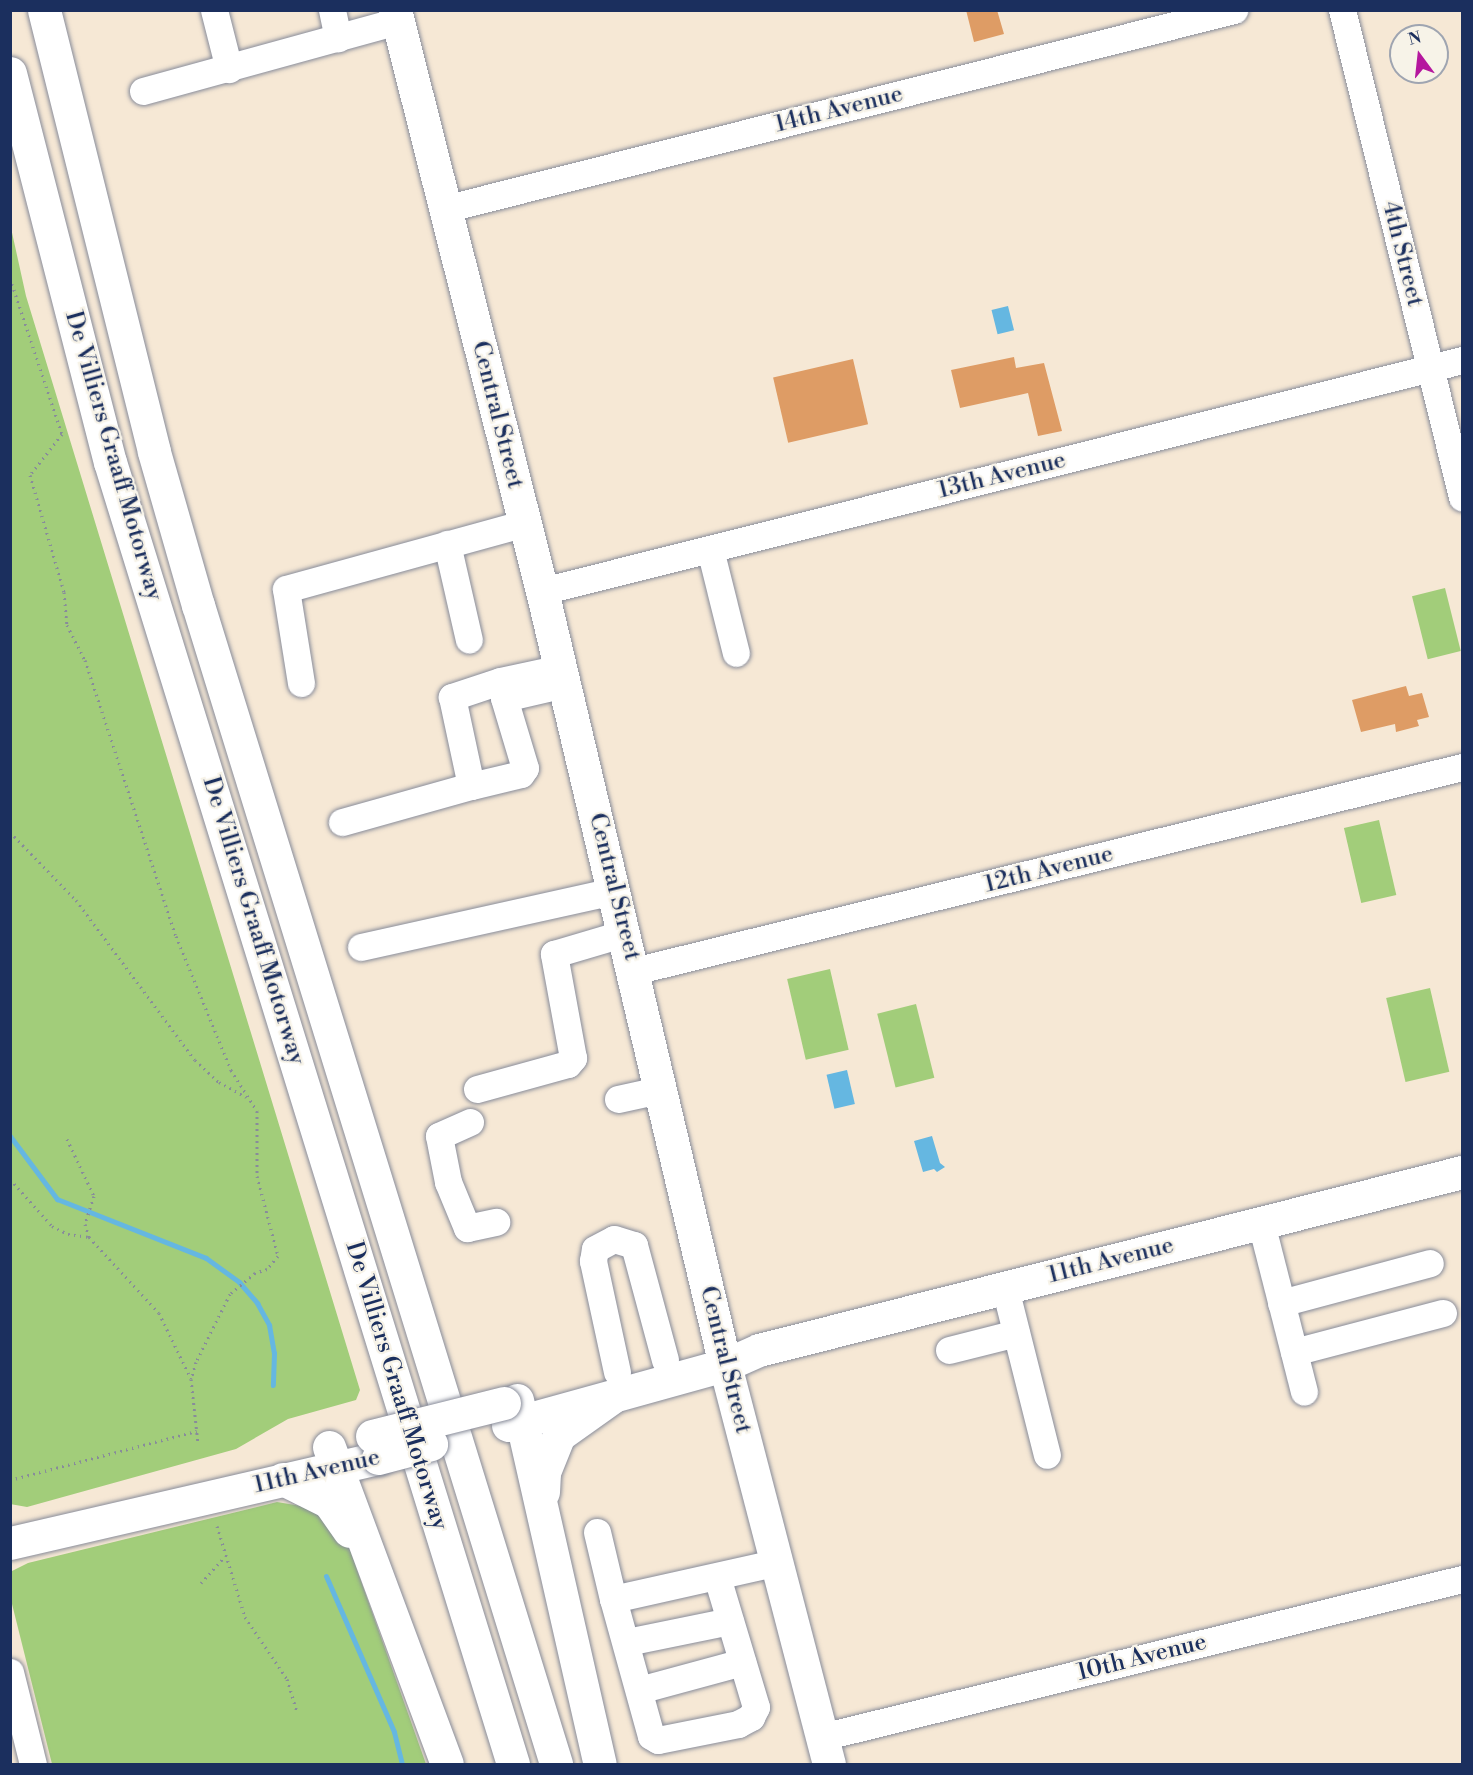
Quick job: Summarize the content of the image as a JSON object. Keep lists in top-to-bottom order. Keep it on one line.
{"streets":{"main road":["Central Street","De Villiers Graaff Motorway","11th Avenue"],"street":["14th Avenue","4th Street","13th Avenue","12th Avenue","10th Avenue"]},"crossings":[["14th Avenue","Central Street"],["4th Street","13th Avenue"],["Central Street","13th Avenue"],["Central Street","12th Avenue"],["Central Street","11th Avenue"],["Central Street","10th Avenue"]],"north":"top"}
